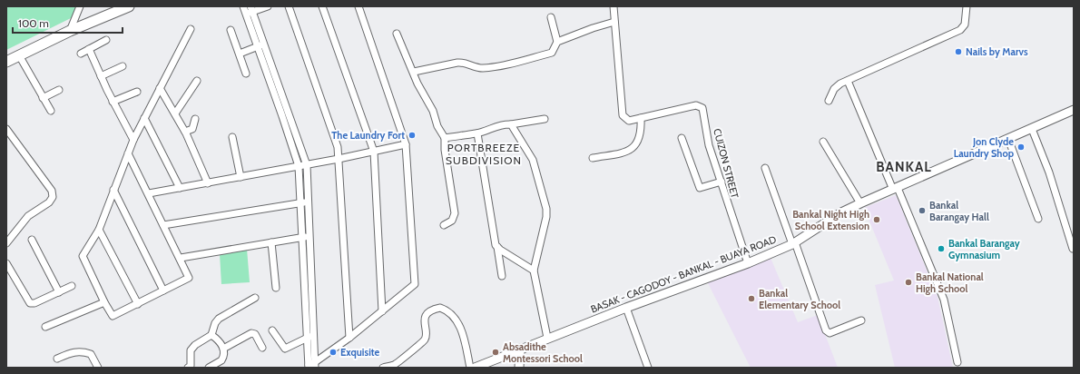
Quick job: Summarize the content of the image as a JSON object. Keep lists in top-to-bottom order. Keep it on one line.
{"streets":{"street":["CUIZON STREET","BASAK - CAGODOY - BANKAL - BUAYA ROAD"]},"crossings":[["CUIZON STREET","BASAK - CAGODOY - BANKAL - BUAYA ROAD"]],"districts":["PORTBREEZE SUBDIVISION","BANKAL"],"places":["Nails by Marvs","The Laundry Fort","Jon Clyde Laundry Shop","Bankal Barangay Hall","Bankal Night High School Extension","Bankal Barangay Gymnasium","Bankal National High School","Bankal Elementary School","Exquisite","Absadithe Montessori School"],"scale_bar":"100 m"}
